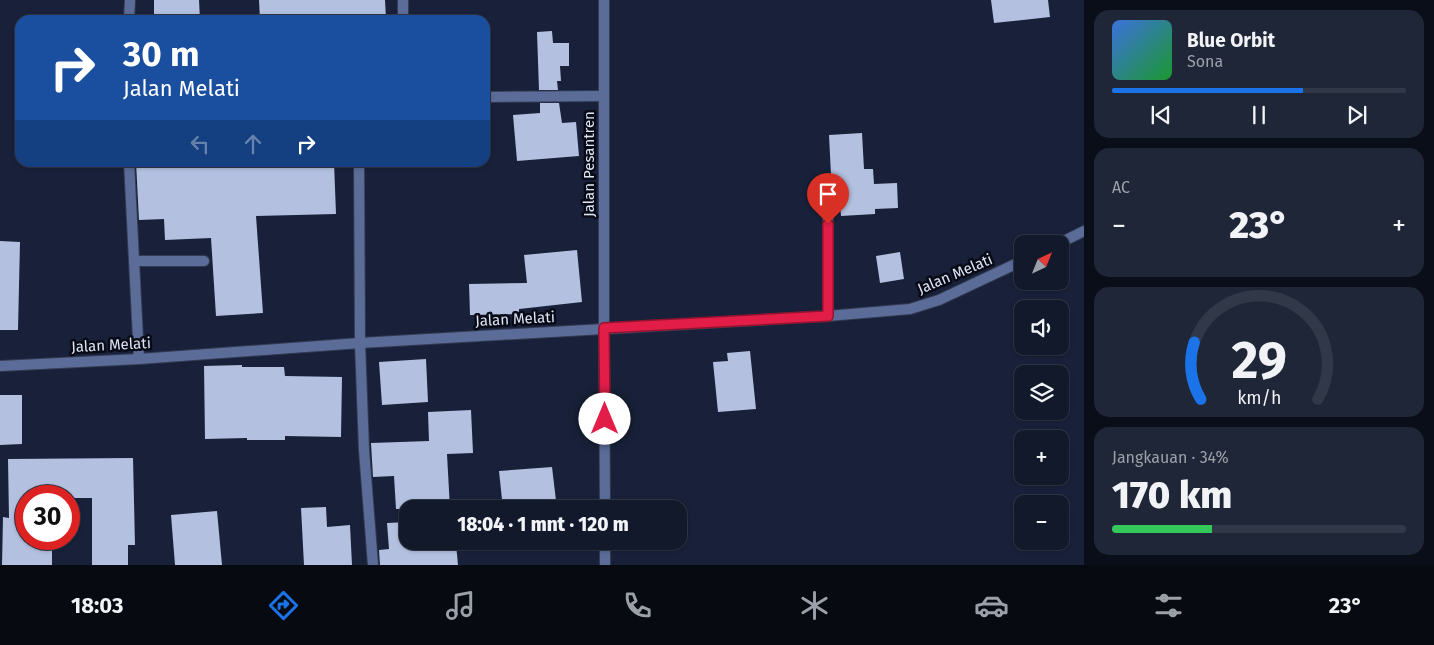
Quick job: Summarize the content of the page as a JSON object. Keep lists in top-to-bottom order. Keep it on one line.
{"streets":{"street":["Jalan Pesantren","Jalan Melati"]},"crossings":[["Jalan Pesantren","Jalan Melati"]],"north":"top right","page":{"turn":["30 m","Jalan Melati"],"song":["Blue Orbit","Sona"],"tile":["AC",["Jangkauan · 34%","170 km"]],"heat":["−","23°","+"],"map_buttons":["+","−"],"limit":"30","trip":"18:04 · 1 mnt · 120 m","tabs":["18:03","23°"],"gauge":["29","km/h"]}}
